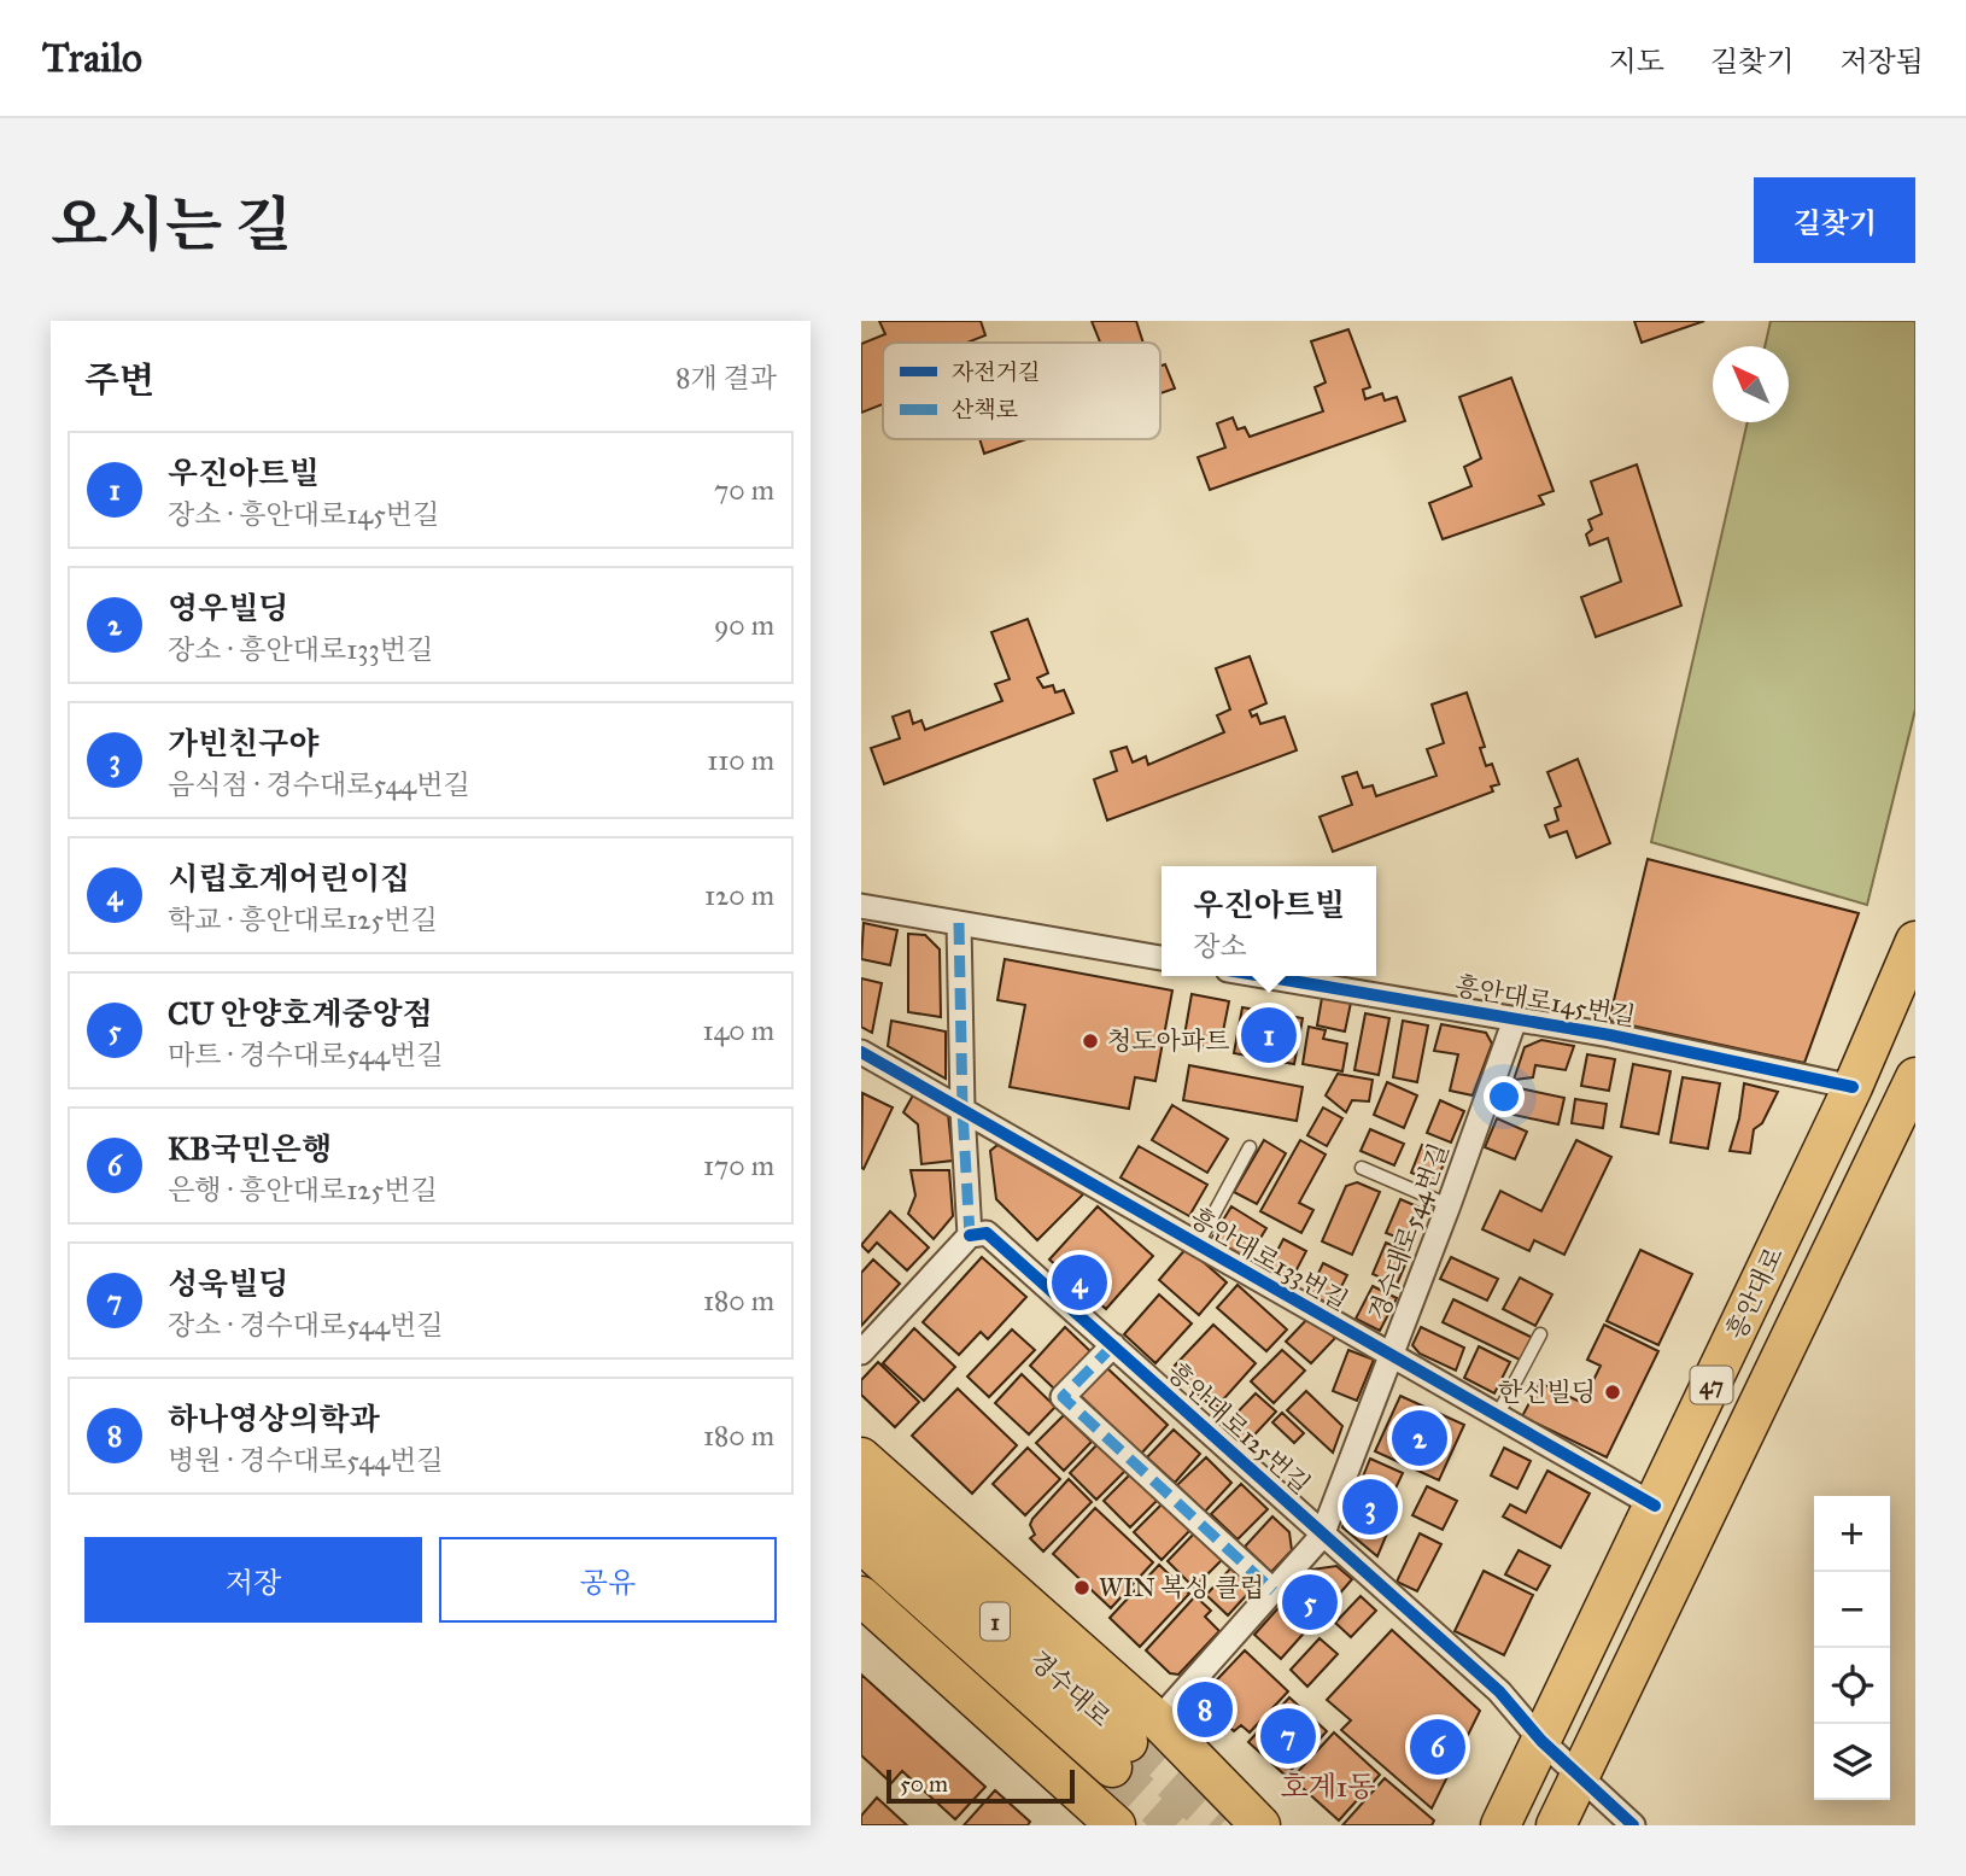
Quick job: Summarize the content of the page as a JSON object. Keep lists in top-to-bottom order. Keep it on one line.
{"streets":{"main road":["흥안대로","47","1","경수대로"],"street":["흥안대로145번길","경수대로544번길","흥안대로133번길","흥안대로125번길"]},"crossings":[["흥안대로145번길","경수대로544번길"],["흥안대로145번길","흥안대로"],["경수대로544번길","흥안대로133번길"],["경수대로544번길","흥안대로125번길"],["경수대로544번길","경수대로"],["흥안대로133번길","흥안대로"],["흥안대로","흥안대로125번길"]],"districts":["호계1동"],"places":["청도아파트","한신빌딩","WIN 복싱 클럽"],"legend":["자전거길","산책로"],"scale_bar":"50 m","north":"top left","page":{"header":"Trailo","nav":["지도","길찾기","저장됨"],"title":"오시는 길","buttons":["길찾기",["저장","공유"]],"heading":["주변","8개 결과"],"list":[{"mark":"1","name":"우진아트빌","note":"장소 · 흥안대로145번길","value":"70 m"},{"mark":"2","name":"영우빌딩","note":"장소 · 흥안대로133번길","value":"90 m"},{"mark":"3","name":"가빈친구야","note":"음식점 · 경수대로544번길","value":"110 m"},{"mark":"4","name":"시립호계어린이집","note":"학교 · 흥안대로125번길","value":"120 m"},{"mark":"5","name":"CU 안양호계중앙점","note":"마트 · 경수대로544번길","value":"140 m"},{"mark":"6","name":"KB국민은행","note":"은행 · 흥안대로125번길","value":"170 m"},{"mark":"7","name":"성욱빌딩","note":"장소 · 경수대로544번길","value":"180 m"},{"mark":"8","name":"하나영상의학과","note":"병원 · 경수대로544번길","value":"180 m"}],"popup":["우진아트빌","장소"],"pins":["1","4","2","3","5","8","7","6"],"map_buttons":["+","−"],"scale":"50 m"}}
